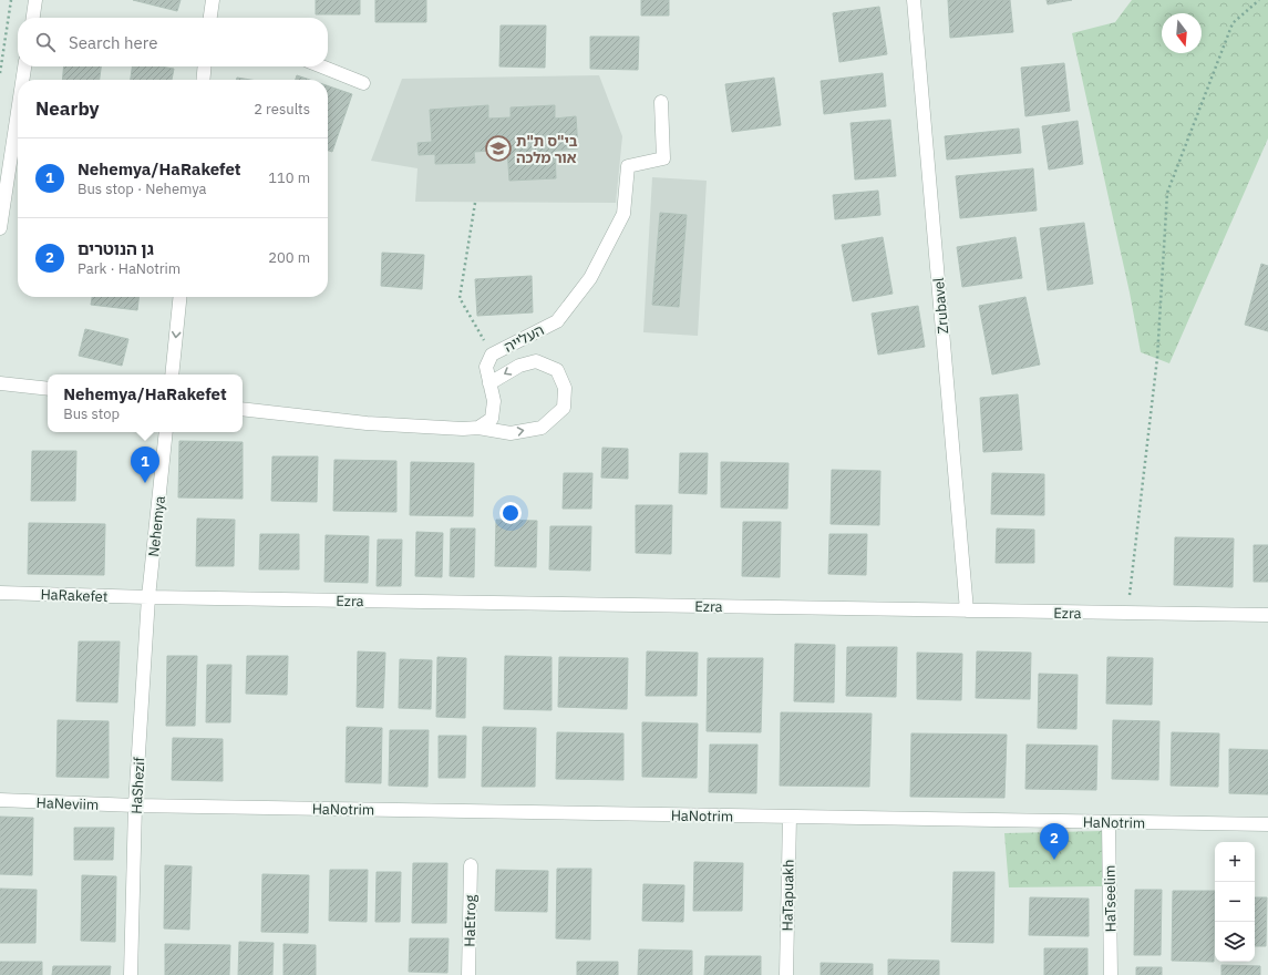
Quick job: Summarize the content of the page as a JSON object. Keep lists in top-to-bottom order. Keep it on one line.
{"streets":{"street":["Zrubavel","העלייה","Nehemya","HaRakefet","Ezra","HaShezif","HaNeviim","HaNotrim","HaTapuakh","HaTseelim","HaEtrog"]},"crossings":[["Zrubavel","Ezra"],["Nehemya","HaRakefet"],["Nehemya","Ezra"],["Nehemya","HaShezif"],["HaRakefet","Ezra"],["HaRakefet","HaShezif"],["Ezra","HaShezif"],["HaShezif","HaNeviim"],["HaShezif","HaNotrim"],["HaNeviim","HaNotrim"],["HaNotrim","HaTapuakh"],["HaNotrim","HaTseelim"]],"places":{"school or university":["בי\"ס ת\"ת אור מלכה"]},"north":"bottom","page":{"search":"Search here","heading":["Nearby","2 results"],"list":[{"mark":"1","name":"Nehemya/HaRakefet","note":"Bus stop · Nehemya","value":"110 m"},{"mark":"2","name":"גן הנוטרים","note":"Park · HaNotrim","value":"200 m"}],"popup":["Nehemya/HaRakefet","Bus stop"],"pins":["1","2"],"map_buttons":["+","−"]}}
